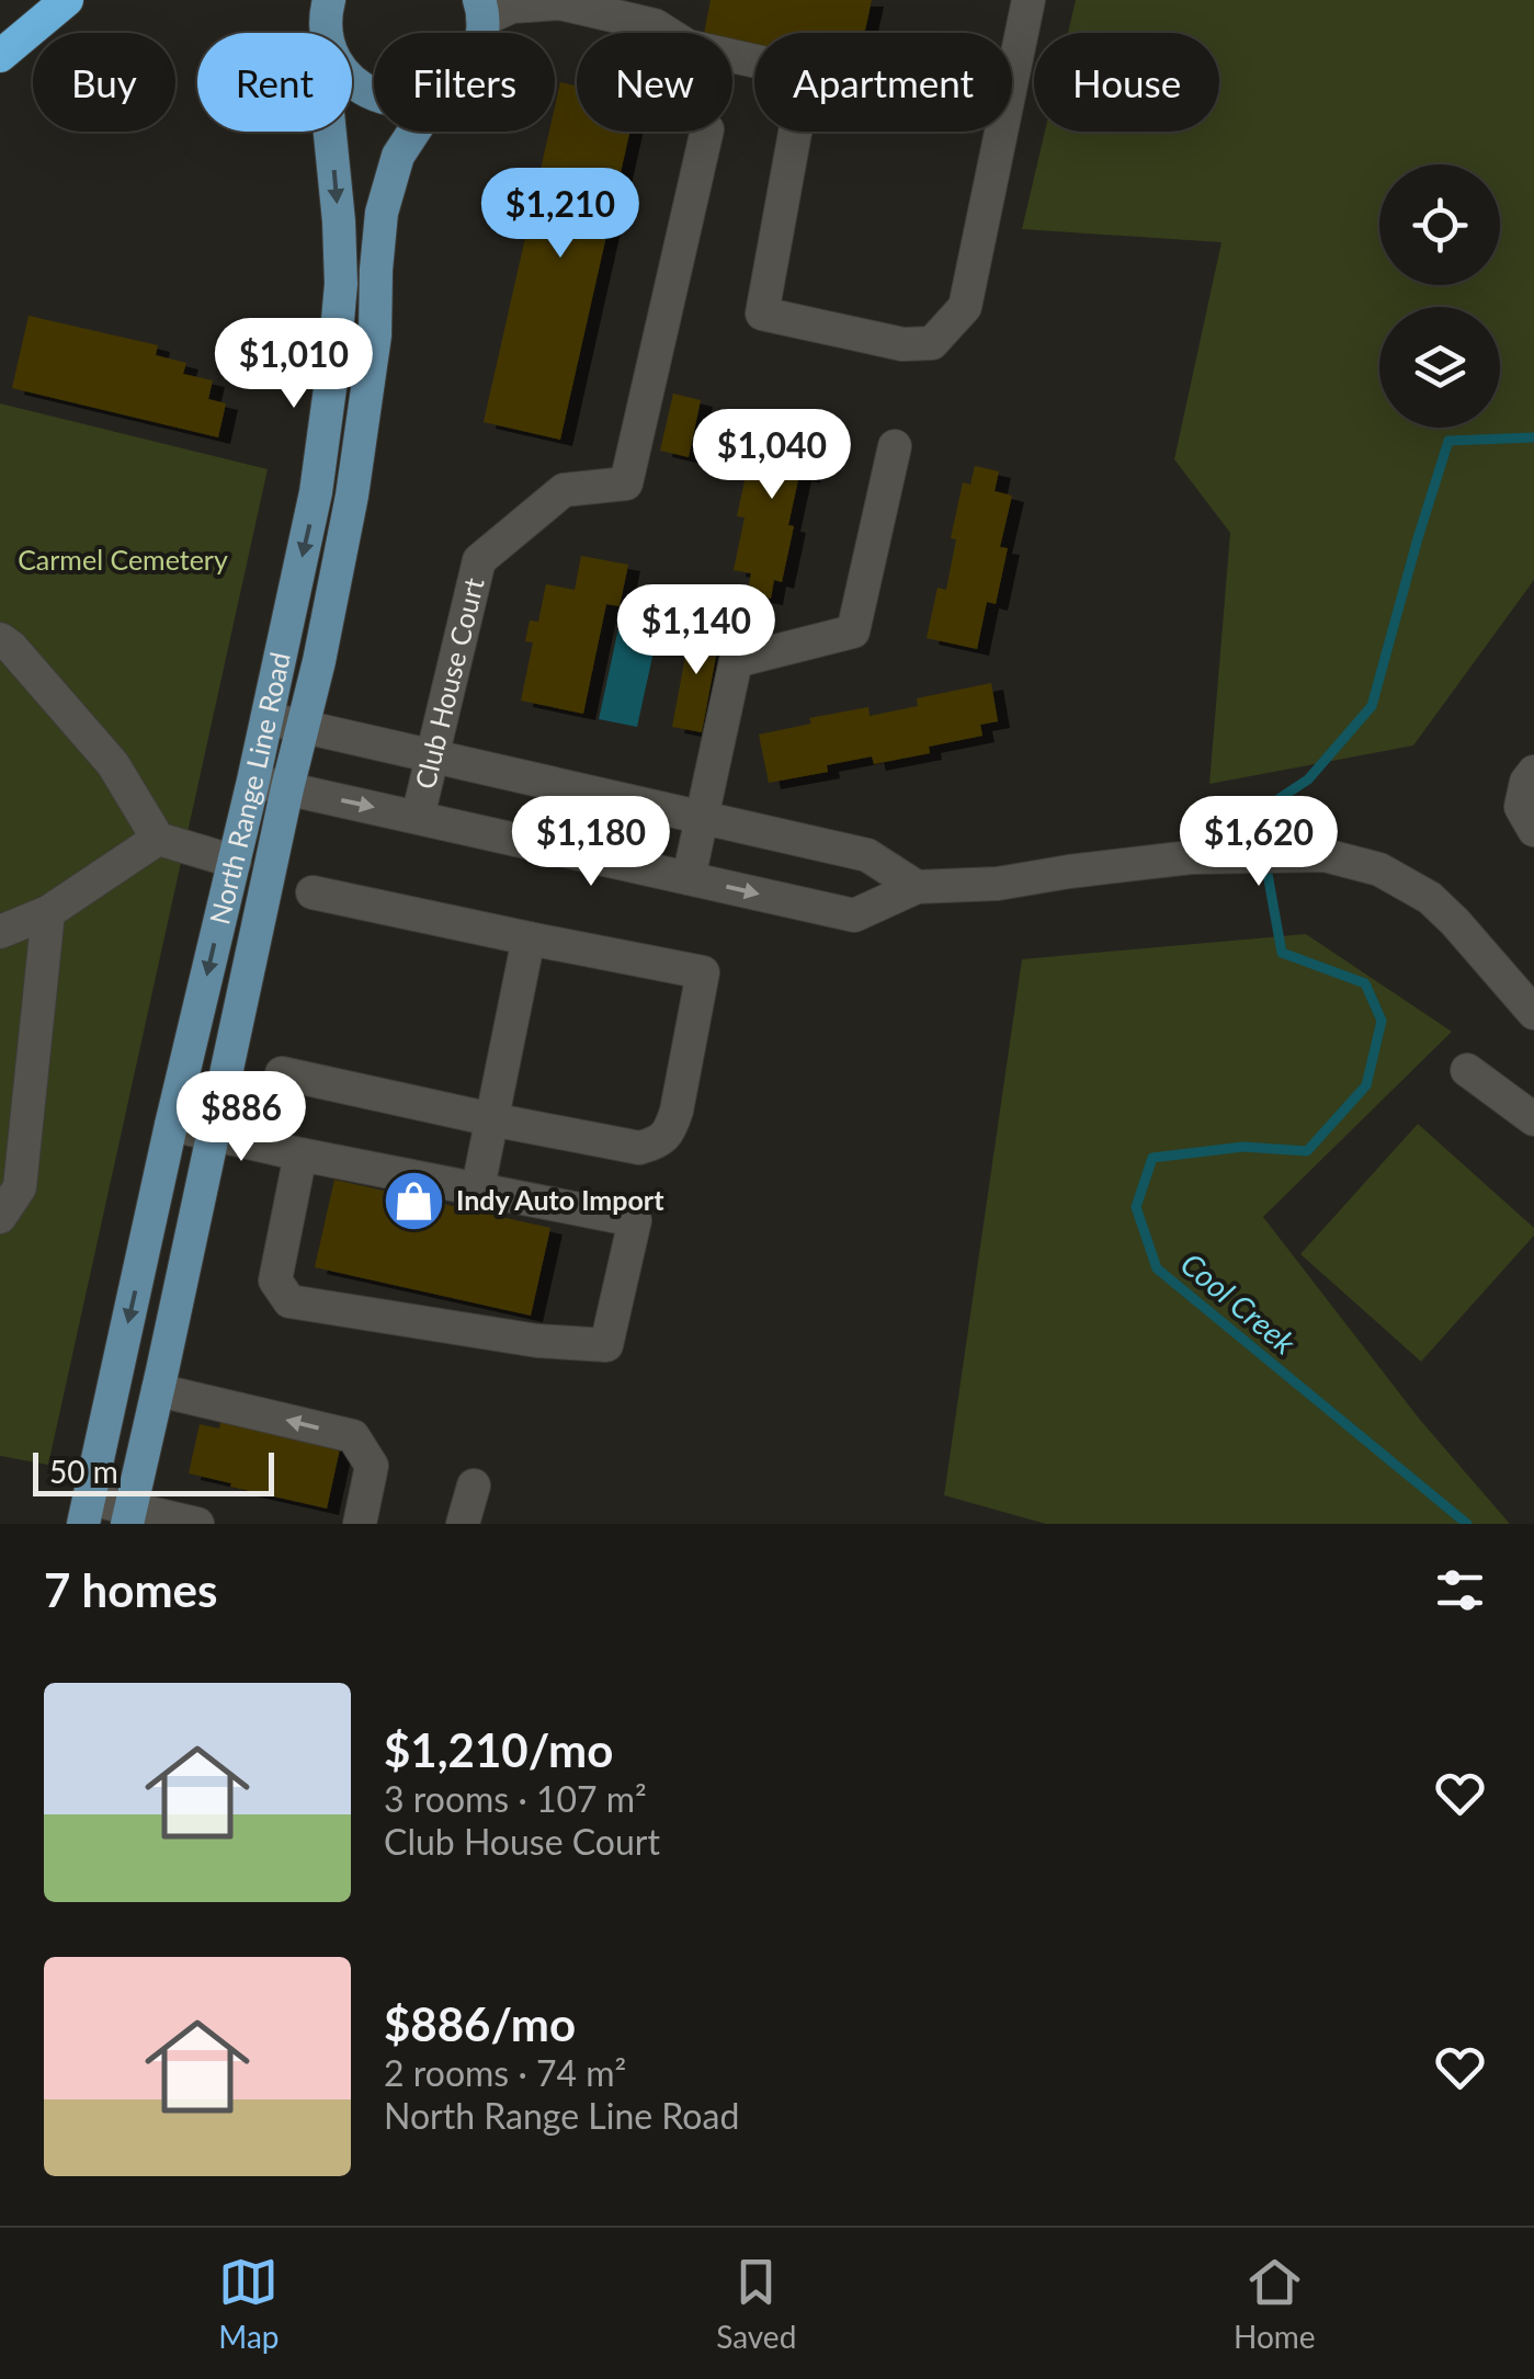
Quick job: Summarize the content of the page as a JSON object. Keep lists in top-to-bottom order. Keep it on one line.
{"streets":{"main road":["North Range Line Road"],"street":["Club House Court"]},"water":["Cool Creek"],"parks":["Carmel Cemetery"],"places":{"shop":["Indy Auto Import"]},"scale_bar":"50 m","page":{"chip":["Buy","Rent","Filters","New","Apartment","House"],"price":["$1,210","$1,010","$1,040","$1,140","$1,180","$1,620","$886"],"scale":"50 m","heading":"7 homes","list":[{"name":"$1,210/mo","note":"3 rooms · 107 m² · Club House Court"},{"name":"$886/mo","note":"2 rooms · 74 m² · North Range Line Road"}],"tabs":["Map","Saved","Home"]}}
